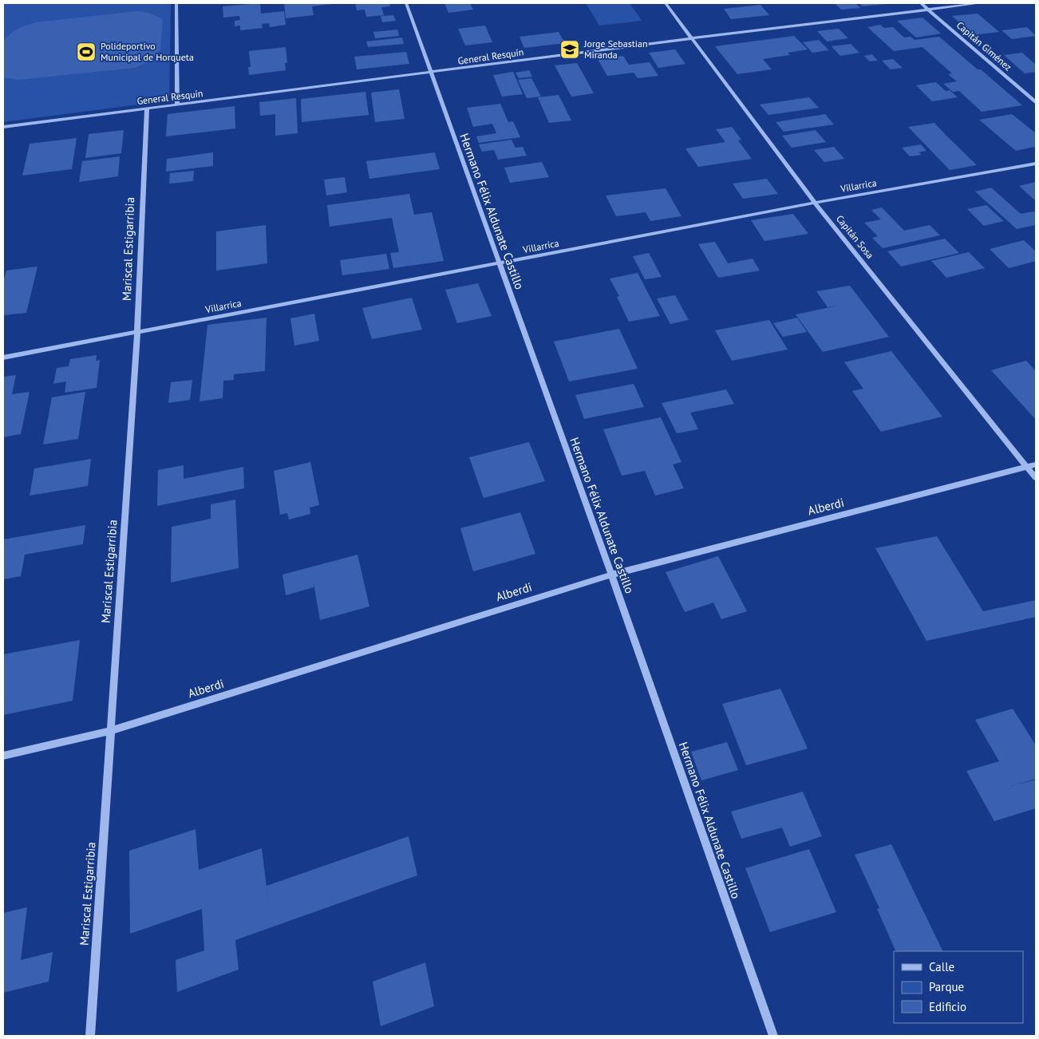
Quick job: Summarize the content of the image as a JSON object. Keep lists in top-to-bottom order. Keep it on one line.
{"streets":{"street":["Capitán Giménez","General Resquín","Villarrica","Hermano Félix Aldunate Castillo","Capitán Sosa","Mariscal Estigarribia","Alberdi"]},"crossings":[["Capitán Giménez","General Resquín"],["General Resquín","Hermano Félix Aldunate Castillo"],["General Resquín","Capitán Sosa"],["General Resquín","Mariscal Estigarribia"],["Villarrica","Hermano Félix Aldunate Castillo"],["Villarrica","Capitán Sosa"],["Villarrica","Mariscal Estigarribia"],["Hermano Félix Aldunate Castillo","Alberdi"],["Capitán Sosa","Alberdi"],["Mariscal Estigarribia","Alberdi"]],"places":{"school or university":["Jorge Sebastian Miranda"],"sports":["Polideportivo Municipal de Horqueta"]},"legend":["Calle","Parque","Edificio"]}
